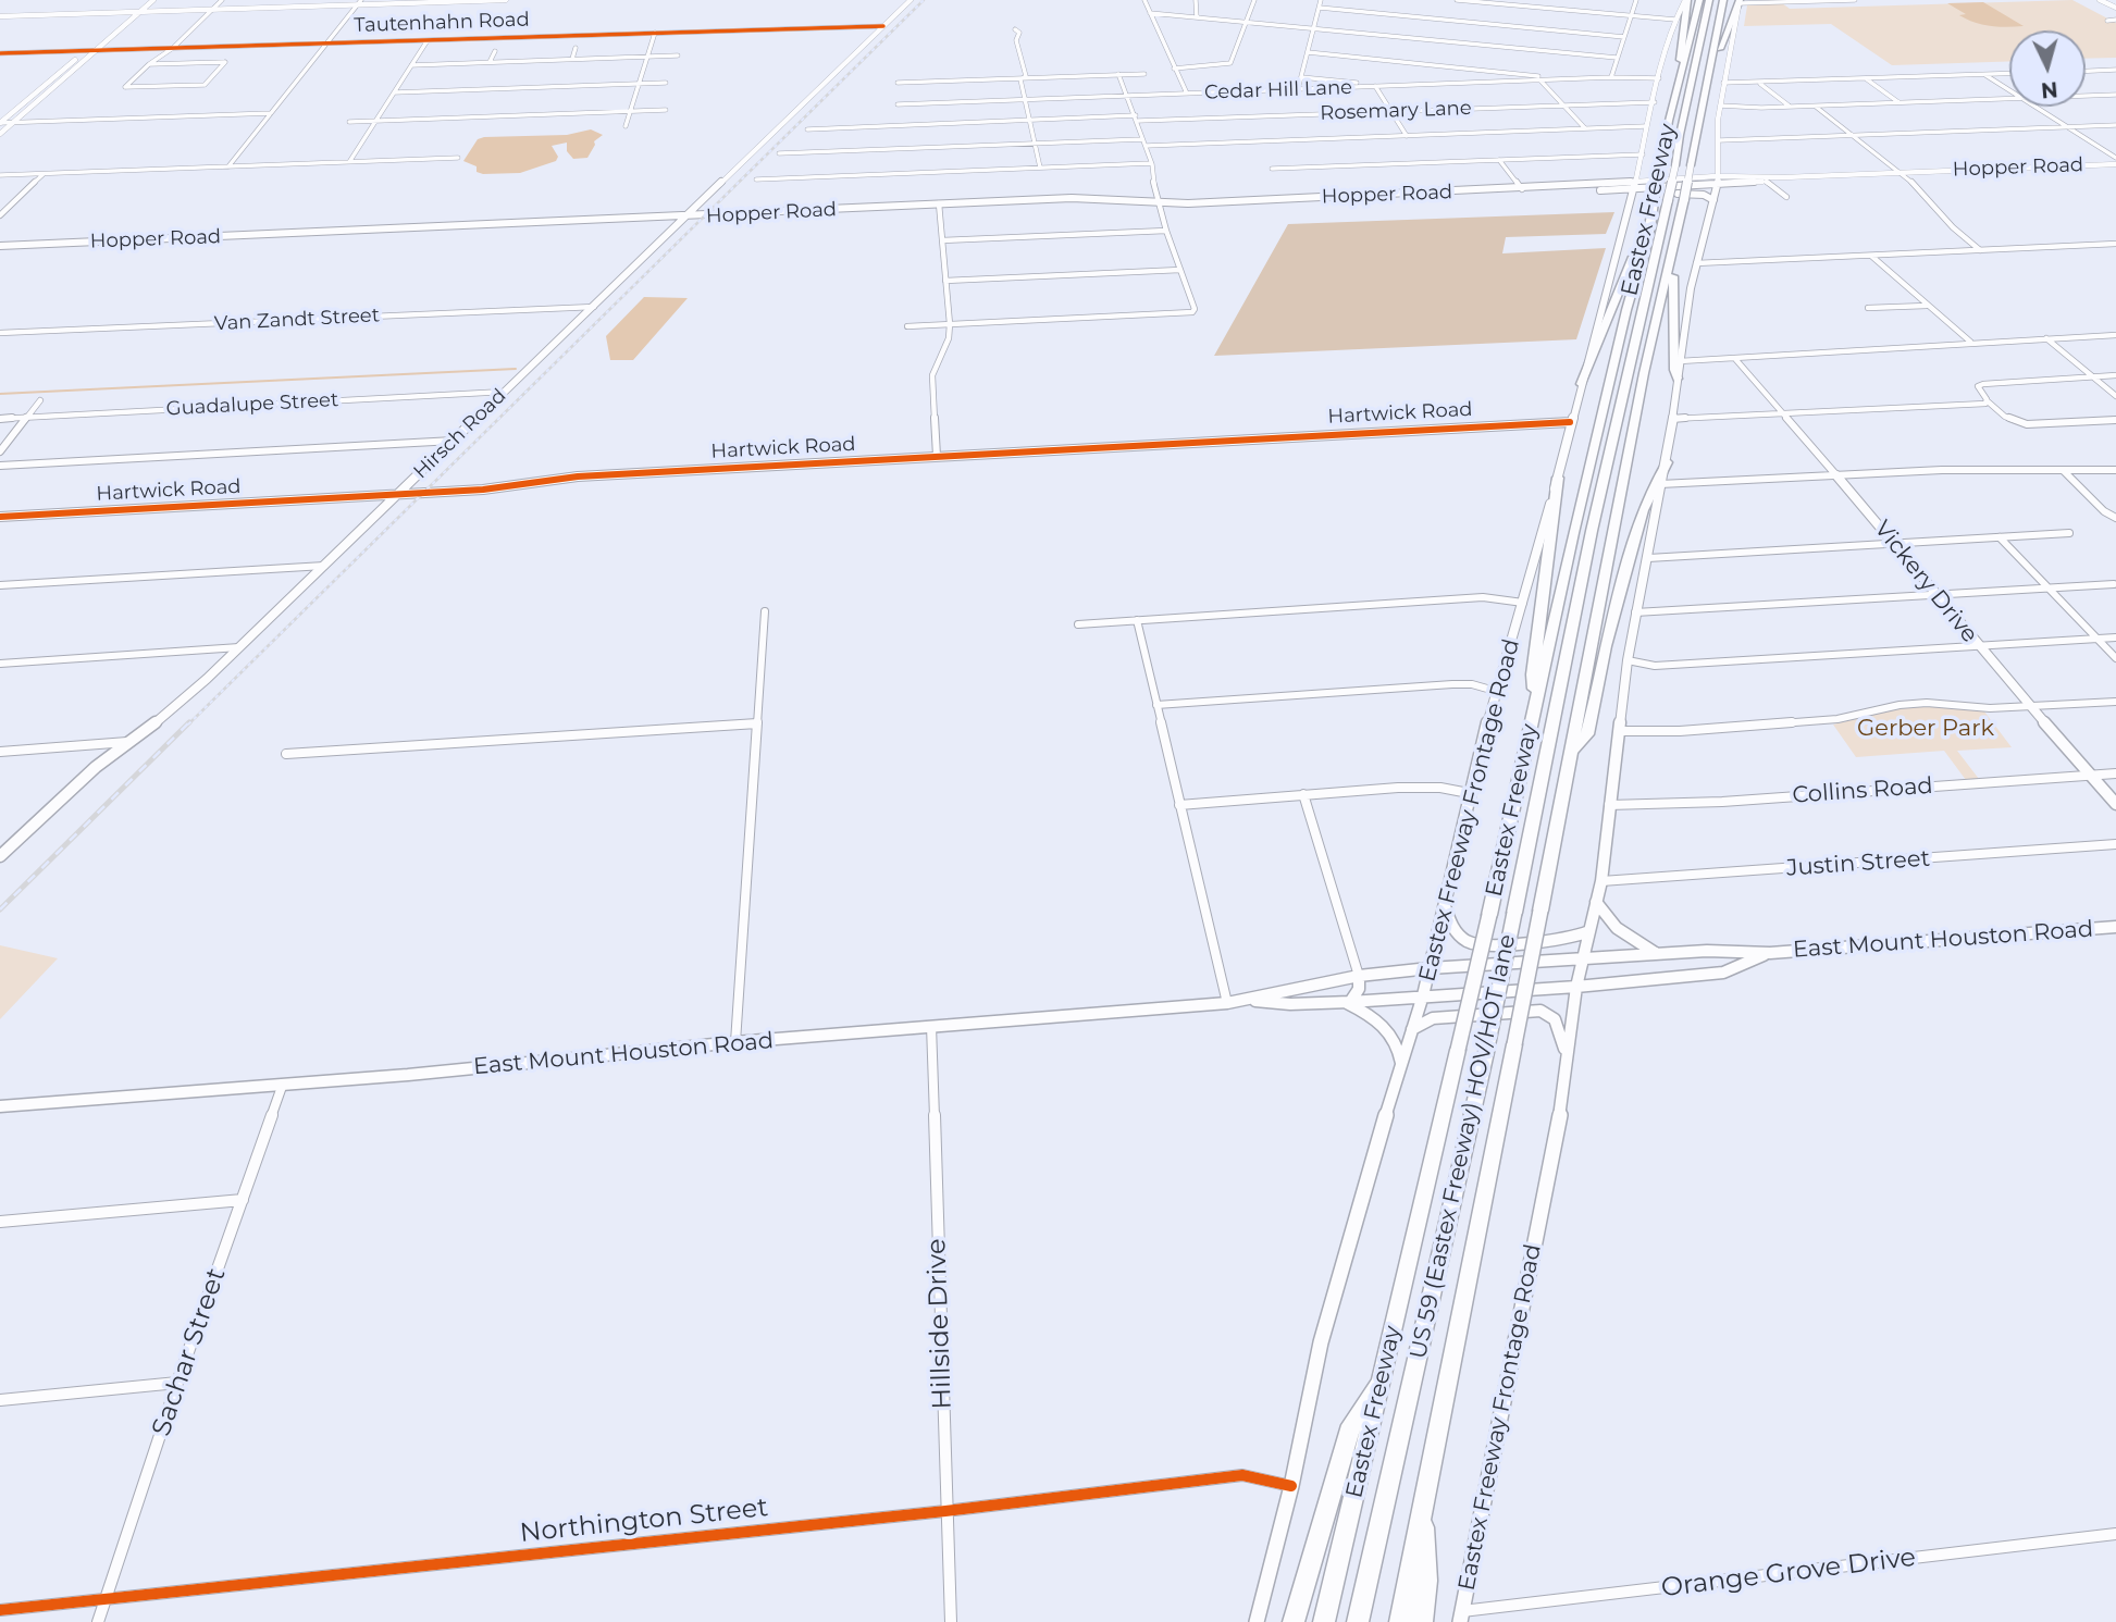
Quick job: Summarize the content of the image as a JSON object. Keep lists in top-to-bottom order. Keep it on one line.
{"streets":{"highway":["Eastex Freeway","US 59 (Eastex Freeway) HOV/HOT lane"],"main road":["Hopper Road","Hartwick Road","Hirsch Road","Vickery Drive","Eastex Freeway Frontage Road","East Mount Houston Road"],"street":["Tautenhahn Road","Cedar Hill Lane","Rosemary Lane","Van Zandt Street","Guadalupe Street","Collins Road","Justin Street","Hillside Drive","Sachar Street","Northington Street","Orange Grove Drive"]},"crossings":[["Tautenhahn Road","Hirsch Road"],["Cedar Hill Lane","Eastex Freeway Frontage Road"],["Rosemary Lane","Eastex Freeway Frontage Road"],["Hopper Road","Hirsch Road"],["Hopper Road","Eastex Freeway Frontage Road"],["Van Zandt Street","Hirsch Road"],["Guadalupe Street","Hirsch Road"],["Hartwick Road","Hirsch Road"],["Hartwick Road","Eastex Freeway Frontage Road"],["Vickery Drive","Collins Road"],["Collins Road","Eastex Freeway Frontage Road"],["Eastex Freeway Frontage Road","Justin Street"],["Eastex Freeway Frontage Road","East Mount Houston Road"],["Eastex Freeway Frontage Road","Northington Street"],["Eastex Freeway Frontage Road","Orange Grove Drive"],["East Mount Houston Road","Hillside Drive"],["East Mount Houston Road","Sachar Street"],["Hillside Drive","Northington Street"],["Sachar Street","Northington Street"]],"parks":["Gerber Park"],"north":"bottom"}
